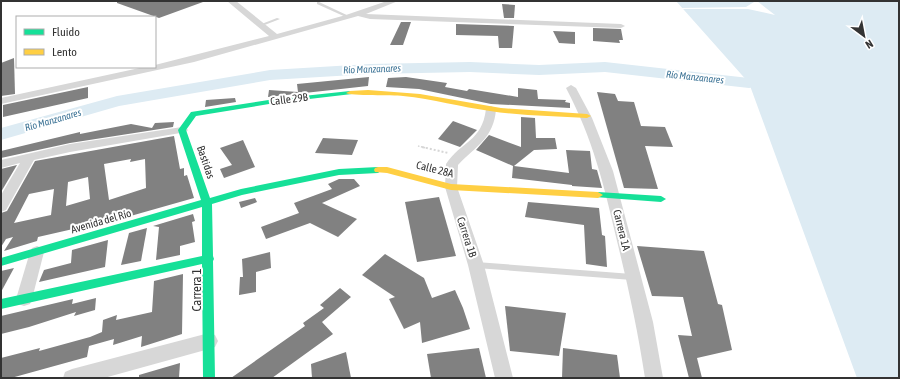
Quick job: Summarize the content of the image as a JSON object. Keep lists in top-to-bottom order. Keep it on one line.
{"streets":{"street":["Calle 29B","Bastidas","Calle 28A","Avenida del Río","Carrera 1A","Carrera 1B","Carrera 1"]},"crossings":[["Calle 29B","Bastidas"],["Calle 29B","Carrera 1A"],["Calle 29B","Carrera 1B"],["Bastidas","Calle 28A"],["Bastidas","Avenida del Río"],["Bastidas","Carrera 1"],["Calle 28A","Avenida del Río"],["Calle 28A","Carrera 1A"],["Calle 28A","Carrera 1B"],["Calle 28A","Carrera 1"],["Avenida del Río","Carrera 1"]],"water":["Río Manzanares"],"legend":["Fluido","Lento"],"north":"bottom right"}
